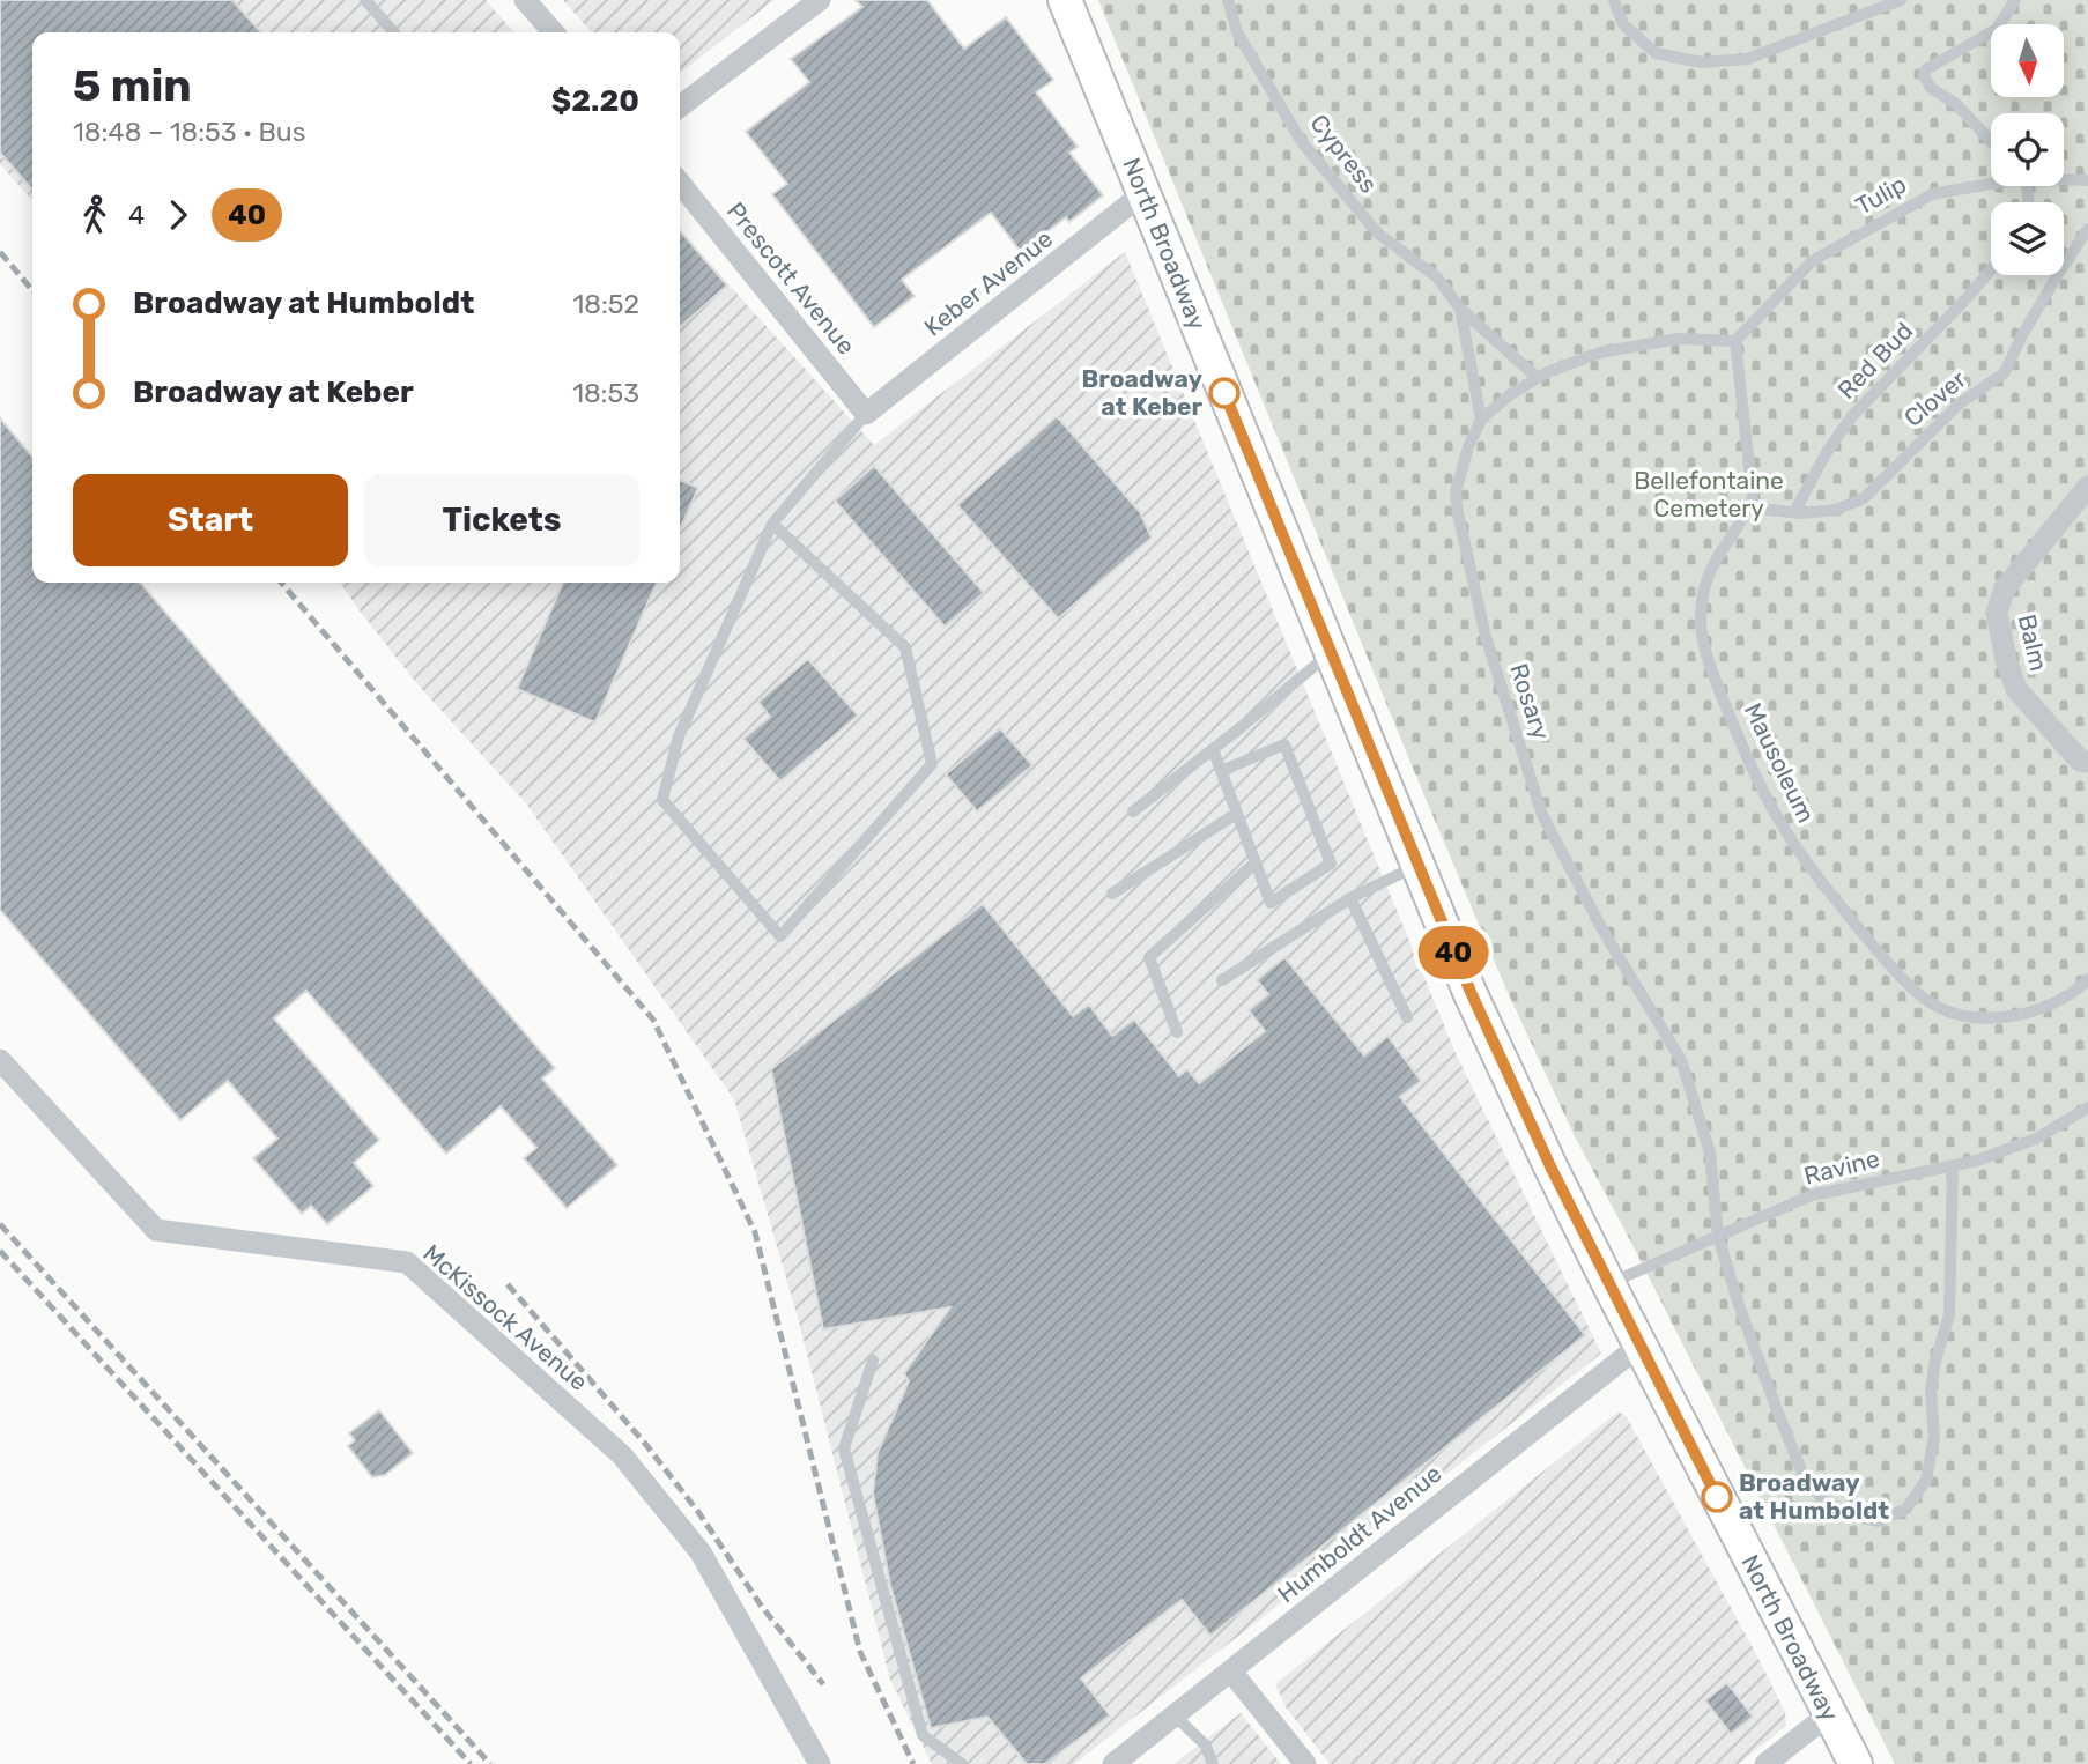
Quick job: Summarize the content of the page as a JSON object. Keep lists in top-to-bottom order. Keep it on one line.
{"streets":{"main road":["North Broadway"],"street":["Prescott Avenue","Keber Avenue","Balm","McKissock Avenue","Humboldt Avenue"],"lane":["Cypress","Tulip","Red Bud","Clover","Rosary","Mausoleum","Ravine"]},"crossings":[["Cypress","Rosary"],["Tulip","Rosary"],["North Broadway","Keber Avenue"],["North Broadway","Ravine"],["North Broadway","Humboldt Avenue"],["Prescott Avenue","Keber Avenue"],["Red Bud","Clover"],["Clover","Mausoleum"],["Rosary","Ravine"]],"parks":["Bellefontaine Cemetery"],"places":["Broadway at Keber","Broadway at Humboldt"],"lines":["bus line 40"],"north":"bottom","page":{"on_map":"40","heading":["5 min","18:48 – 18:53 · Bus","$2.20"],"legs":["4","40"],"list":[{"name":"Broadway at Humboldt","value":"18:52"},{"name":"Broadway at Keber","value":"18:53"}],"buttons":["Start","Tickets"]}}
